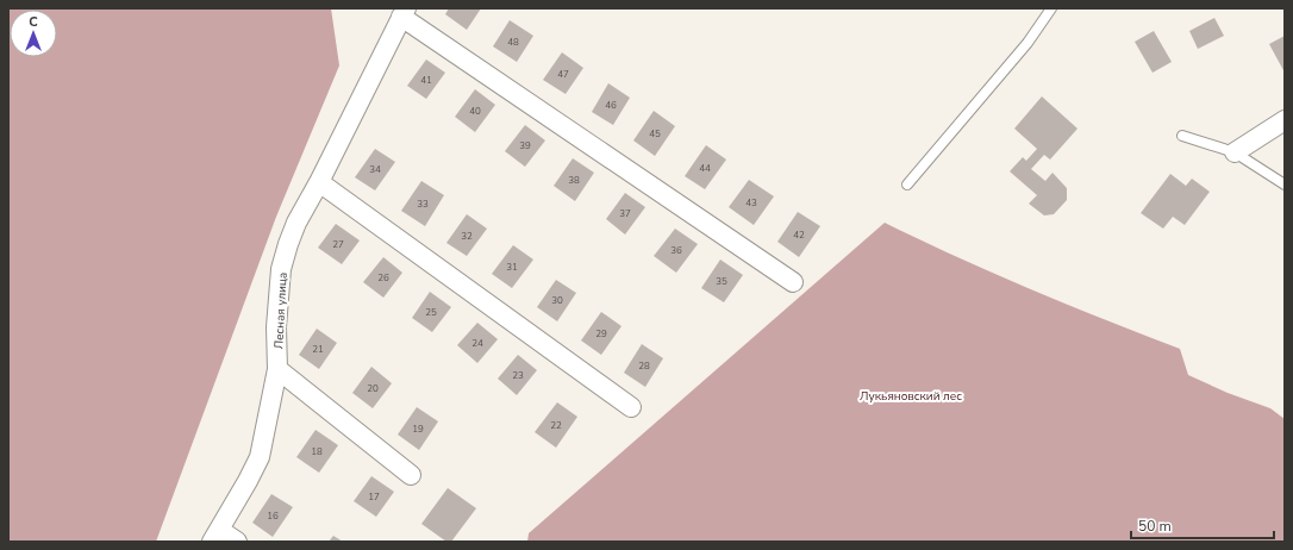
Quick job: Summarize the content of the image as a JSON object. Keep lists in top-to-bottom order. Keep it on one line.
{"streets":{"street":["Лесная улица"]},"parks":["Лукьяновский лес"],"house_numbers":["48","47","41","46","40","45","39","44","34","38","43","33","37","42","32","27","36","31","26","35","30","25","29","24","21","28","23","20","22","19","18","17","16"],"scale_bar":"50 m","north":"top"}
